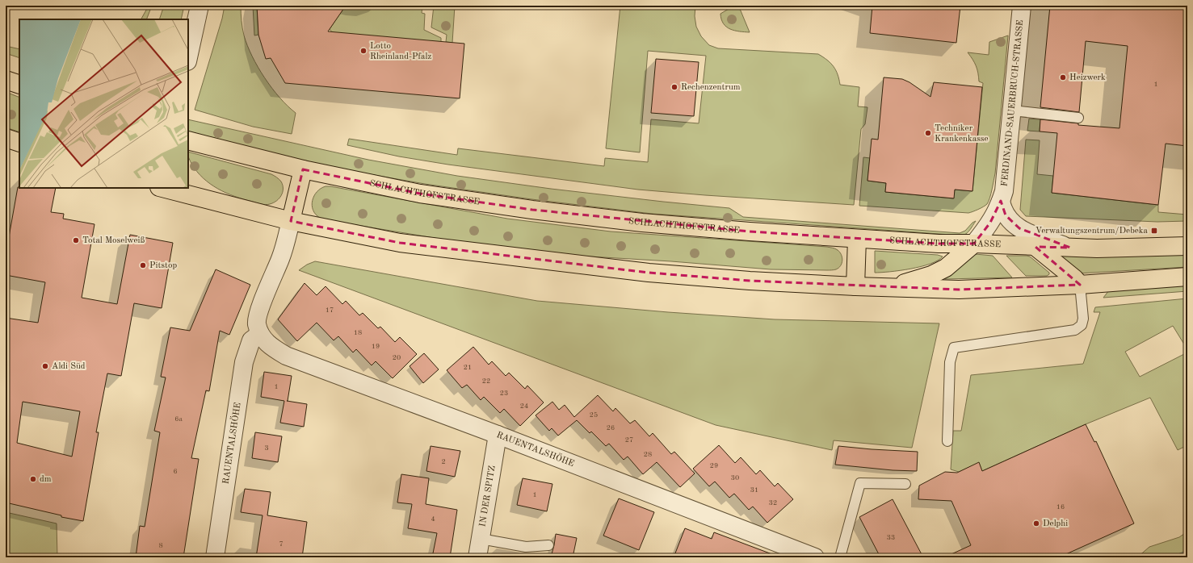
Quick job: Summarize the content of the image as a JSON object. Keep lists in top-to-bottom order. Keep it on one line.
{"streets":{"main road":["SCHLACHTHOFSTRASSE"],"street":["FERDINAND-SAUERBRUCH-STRASSE","RAUENTALSHÖHE","IN DER SPITZ"]},"crossings":[["FERDINAND-SAUERBRUCH-STRASSE","SCHLACHTHOFSTRASSE"],["RAUENTALSHÖHE","IN DER SPITZ"]],"places":{"other":["Lotto Rheinland-Pfalz","Heizwerk","Rechenzentrum","Techniker Krankenkasse","Total Moselweiß","Pitstop","Aldi Süd","dm","Delphi"],"transit":["Verwaltungszentrum/Debeka"]},"house_numbers":["1","17","18","19","20","21","22","1","23","24","25","6a","26","27","3","28","2","29","6","30","31","1","32","16","4","33","7","8"]}
